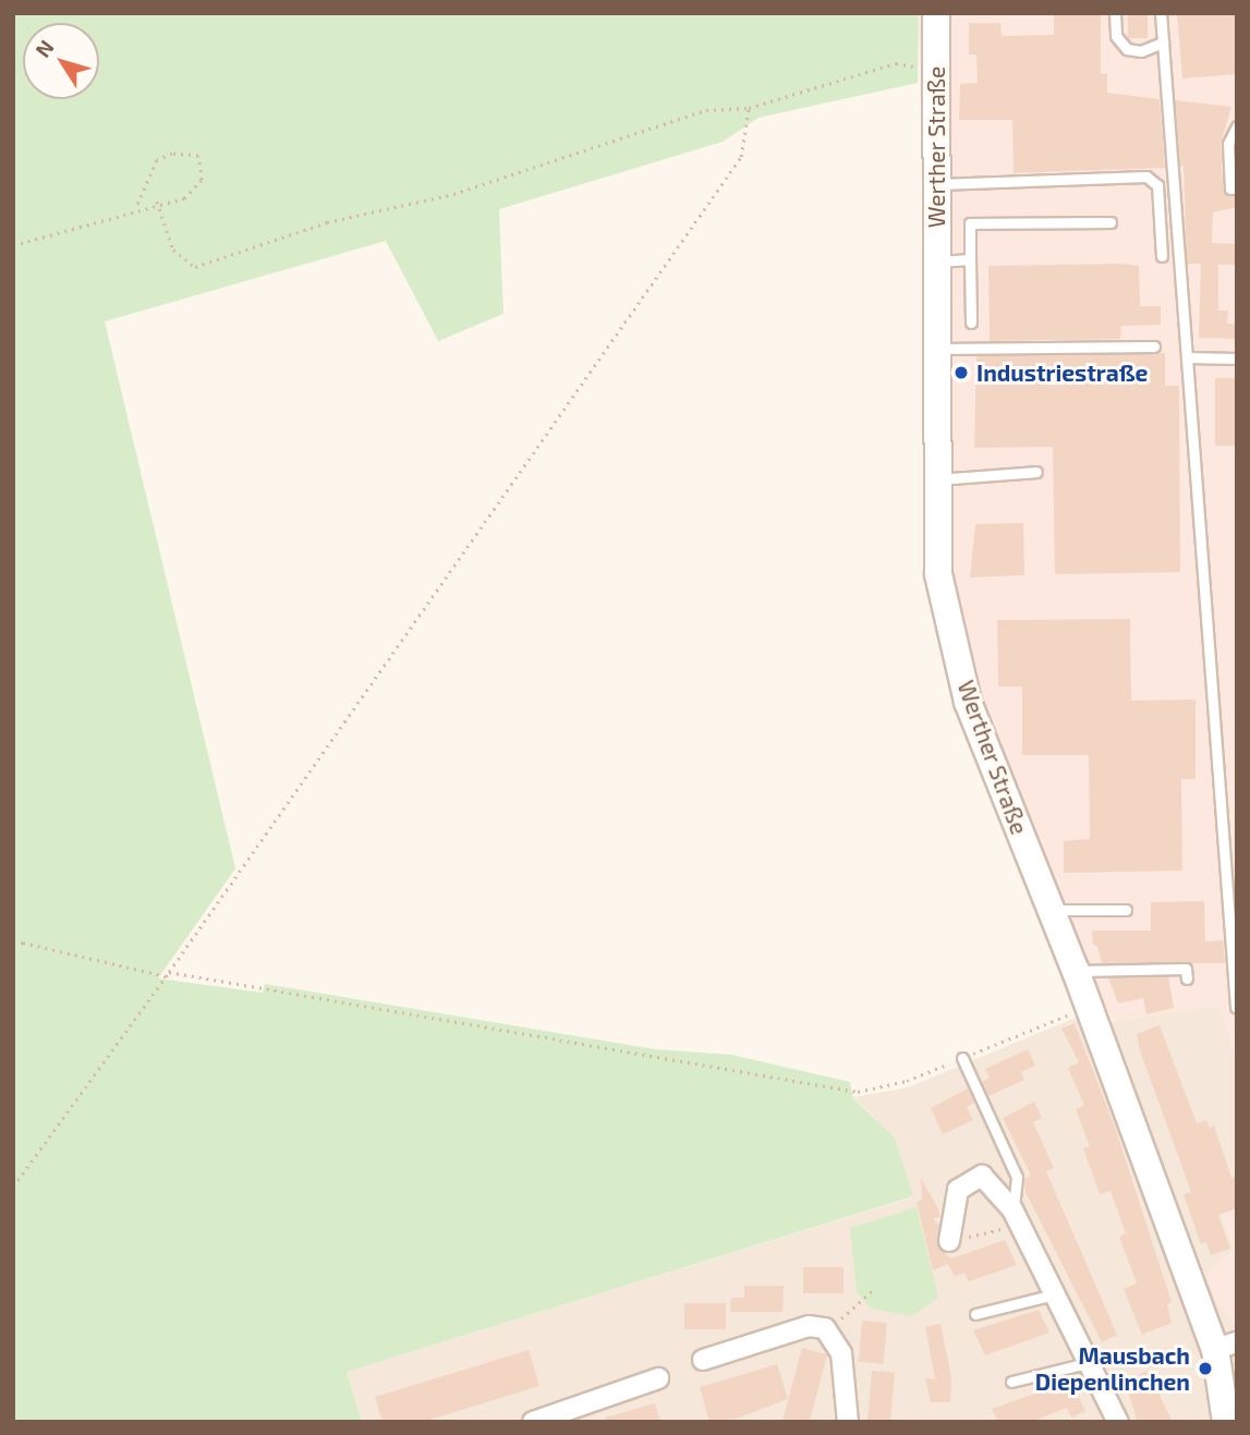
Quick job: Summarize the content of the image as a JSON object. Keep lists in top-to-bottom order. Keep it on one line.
{"streets":{"street":["Werther Straße"]},"places":["Industriestraße","Mausbach Diepenlinchen"],"north":"top left"}
